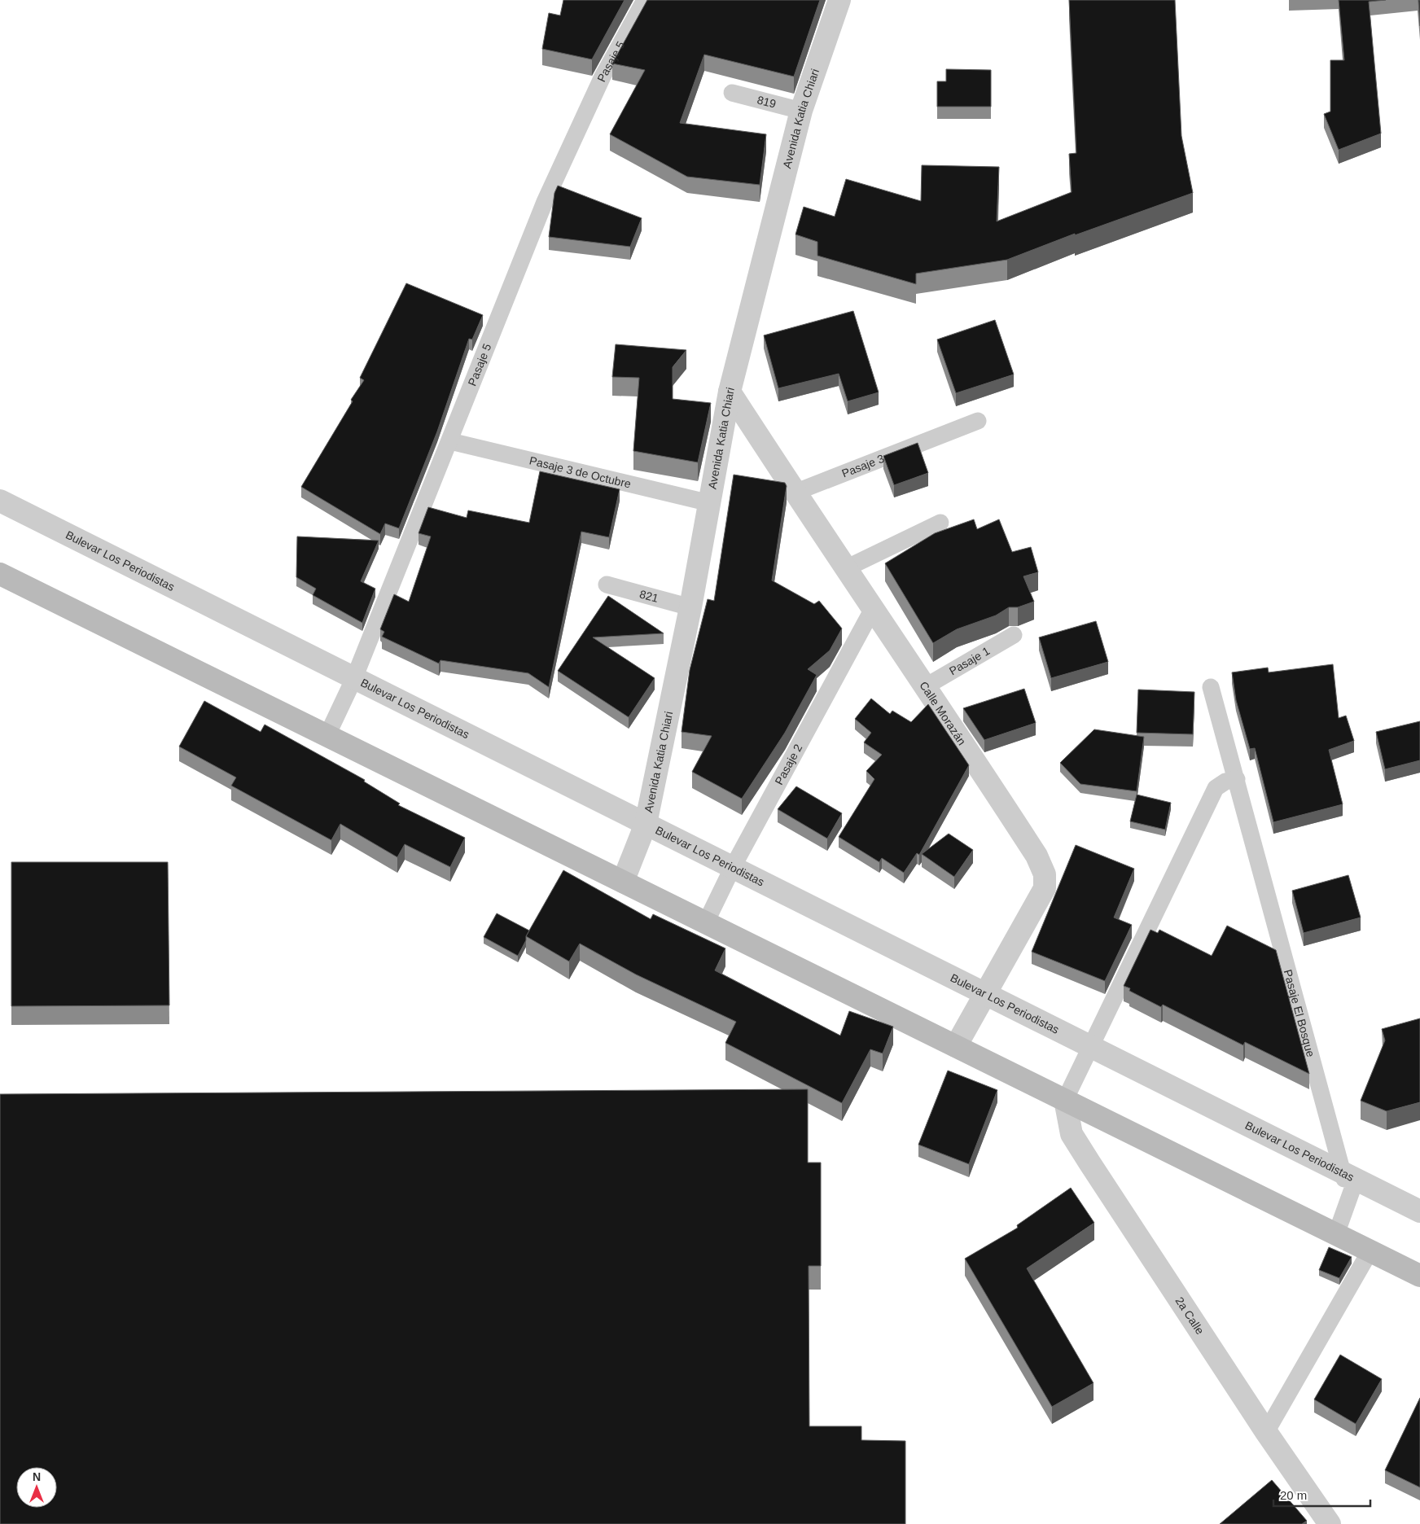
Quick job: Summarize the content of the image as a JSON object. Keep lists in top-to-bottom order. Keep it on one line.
{"streets":{"street":["Avenida Katia Chiari","Bulevar Los Periodistas","Calle Morazán","2a Calle"],"lane":["Pasaje 5","819","Pasaje 3","Pasaje 3 de Octubre","821","Pasaje 1","Pasaje 2","Pasaje El Bosque"]},"crossings":[["Pasaje 5","Pasaje 3 de Octubre"],["Pasaje 5","Bulevar Los Periodistas"],["819","Avenida Katia Chiari"],["Avenida Katia Chiari","Pasaje 3 de Octubre"],["Avenida Katia Chiari","Bulevar Los Periodistas"],["Avenida Katia Chiari","821"],["Avenida Katia Chiari","Calle Morazán"],["Pasaje 3","Calle Morazán"],["Bulevar Los Periodistas","Calle Morazán"],["Bulevar Los Periodistas","Pasaje 2"],["Bulevar Los Periodistas","Pasaje El Bosque"],["Pasaje 1","Calle Morazán"],["Calle Morazán","Pasaje 2"]],"scale_bar":"20 m","north":"top"}
